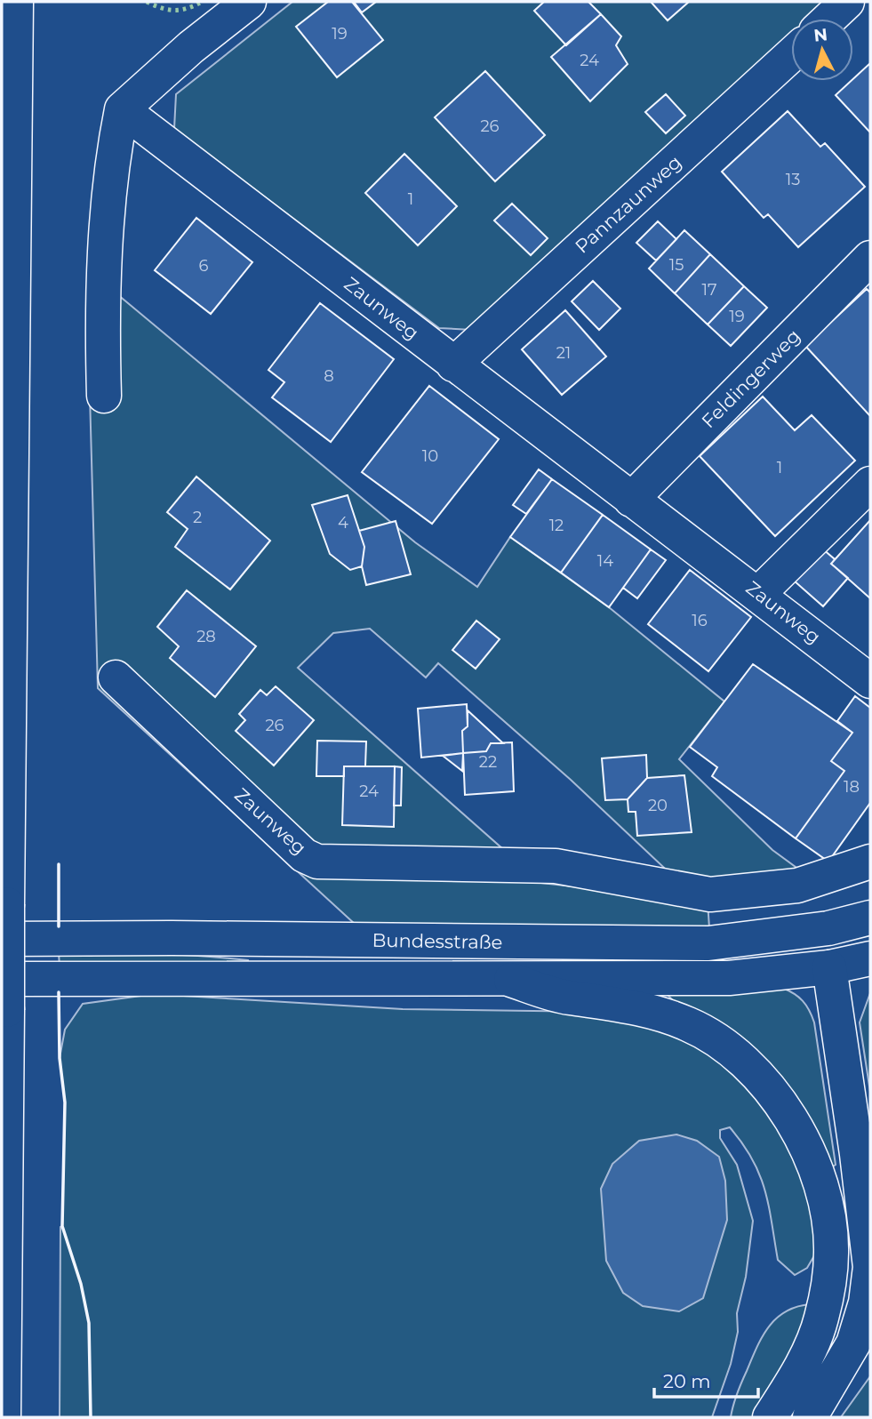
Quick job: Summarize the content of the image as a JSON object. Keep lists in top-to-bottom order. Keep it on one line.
{"streets":{"main road":["Pannzaunweg","Zaunweg","Feldingerweg","Bundesstraße"]},"crossings":[["Pannzaunweg","Zaunweg"],["Zaunweg","Feldingerweg"]],"house_numbers":["19","24","26","13","1","15","6","17","19","21","8","10","1","2","4","12","14","16","28","26","22","18","24","20"],"scale_bar":"20 m","north":"top"}
